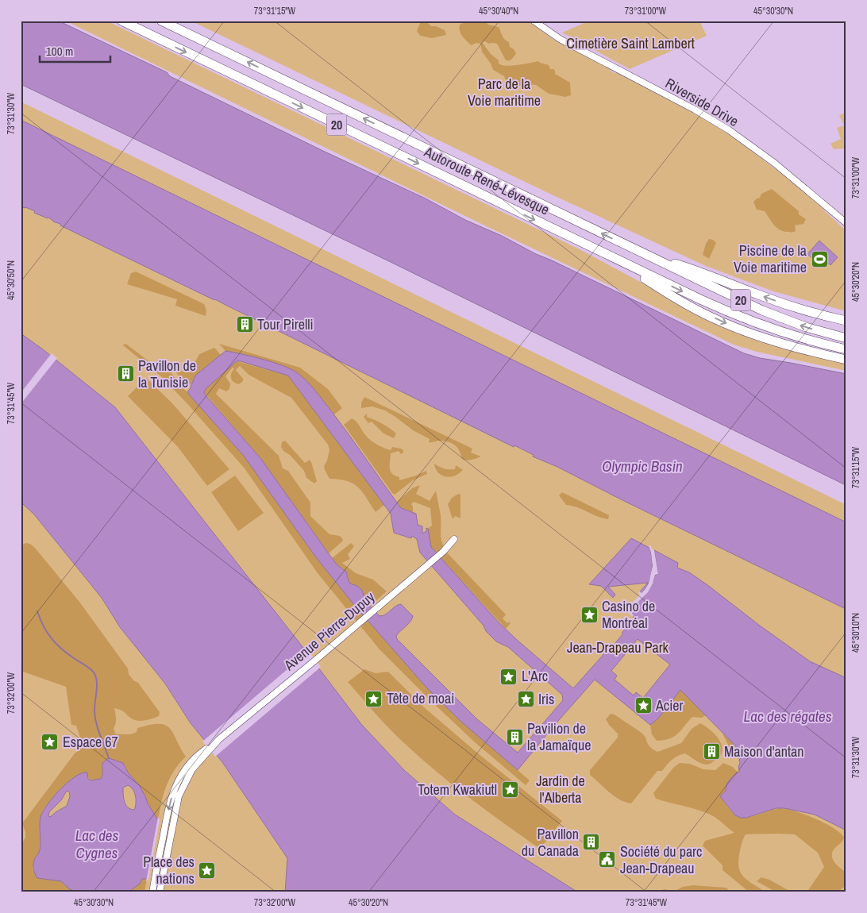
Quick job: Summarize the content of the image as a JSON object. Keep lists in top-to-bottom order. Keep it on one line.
{"streets":{"highway":["20","Autoroute René-Lévesque"],"street":["Riverside Drive","Avenue Pierre-Dupuy"]},"water":["Olympic Basin","Lac des régates","Lac des Cygnes"],"parks":["Cimetière Saint Lambert","Parc de la Voie maritime","Jean-Drapeau Park","Jardin de l'Alberta"],"places":{"sports":["Piscine de la Voie maritime"],"building":["Tour Pirelli","Pavillon de la Tunisie","Pavilion de la Jamaïque","Maison d'antan","Pavillon du Canada"],"place":["Casino de Montréal","L'Arc","Tête de moai","Iris","Acier","Espace 67","Totem Kwakiutl","Place des nations"],"public building":["Société du parc Jean-Drapeau"]},"scale_bar":"100 m","coordinates":["73°31'15\"W","45°30'40\"N","73°31'00\"W","45°30'30\"N","73°31'30\"W","45°30'50\"N","45°30'20\"N","73°31'45\"W","45°30'10\"N","73°32'00\"W"]}
